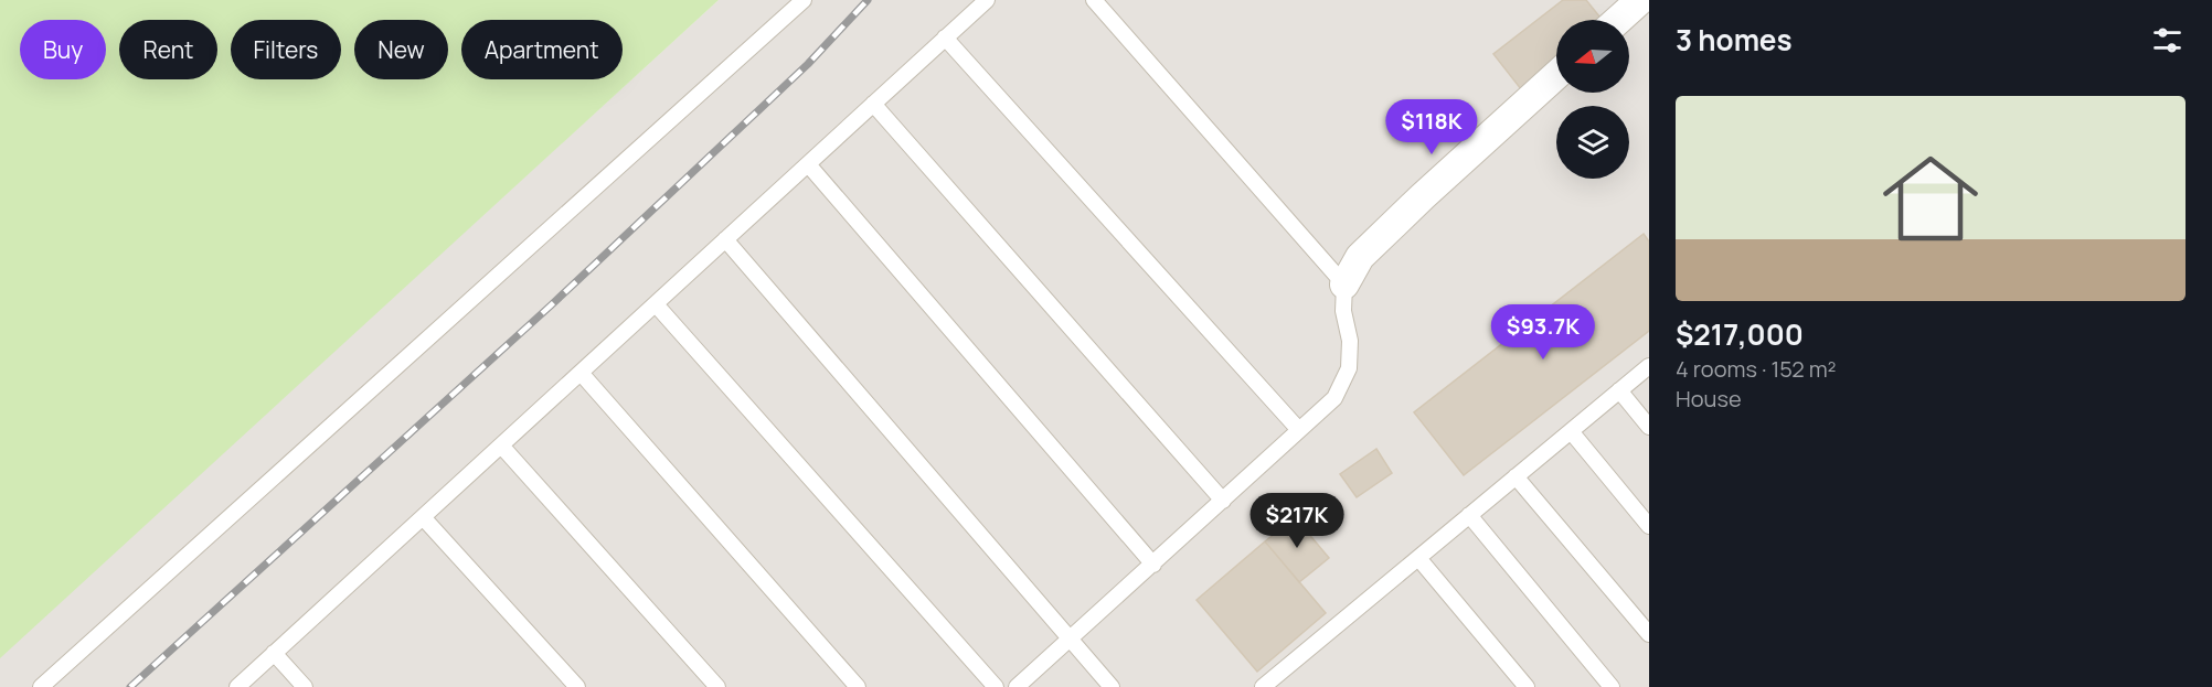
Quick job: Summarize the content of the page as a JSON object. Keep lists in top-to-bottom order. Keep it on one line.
{"north":"left","page":{"heading":"3 homes","chip":["Buy","Rent","Filters","New","Apartment"],"list":[{"name":"$217,000","note":"4 rooms · 152 m² · House"}],"price":["$118K","$93.7K","$217K"]}}
